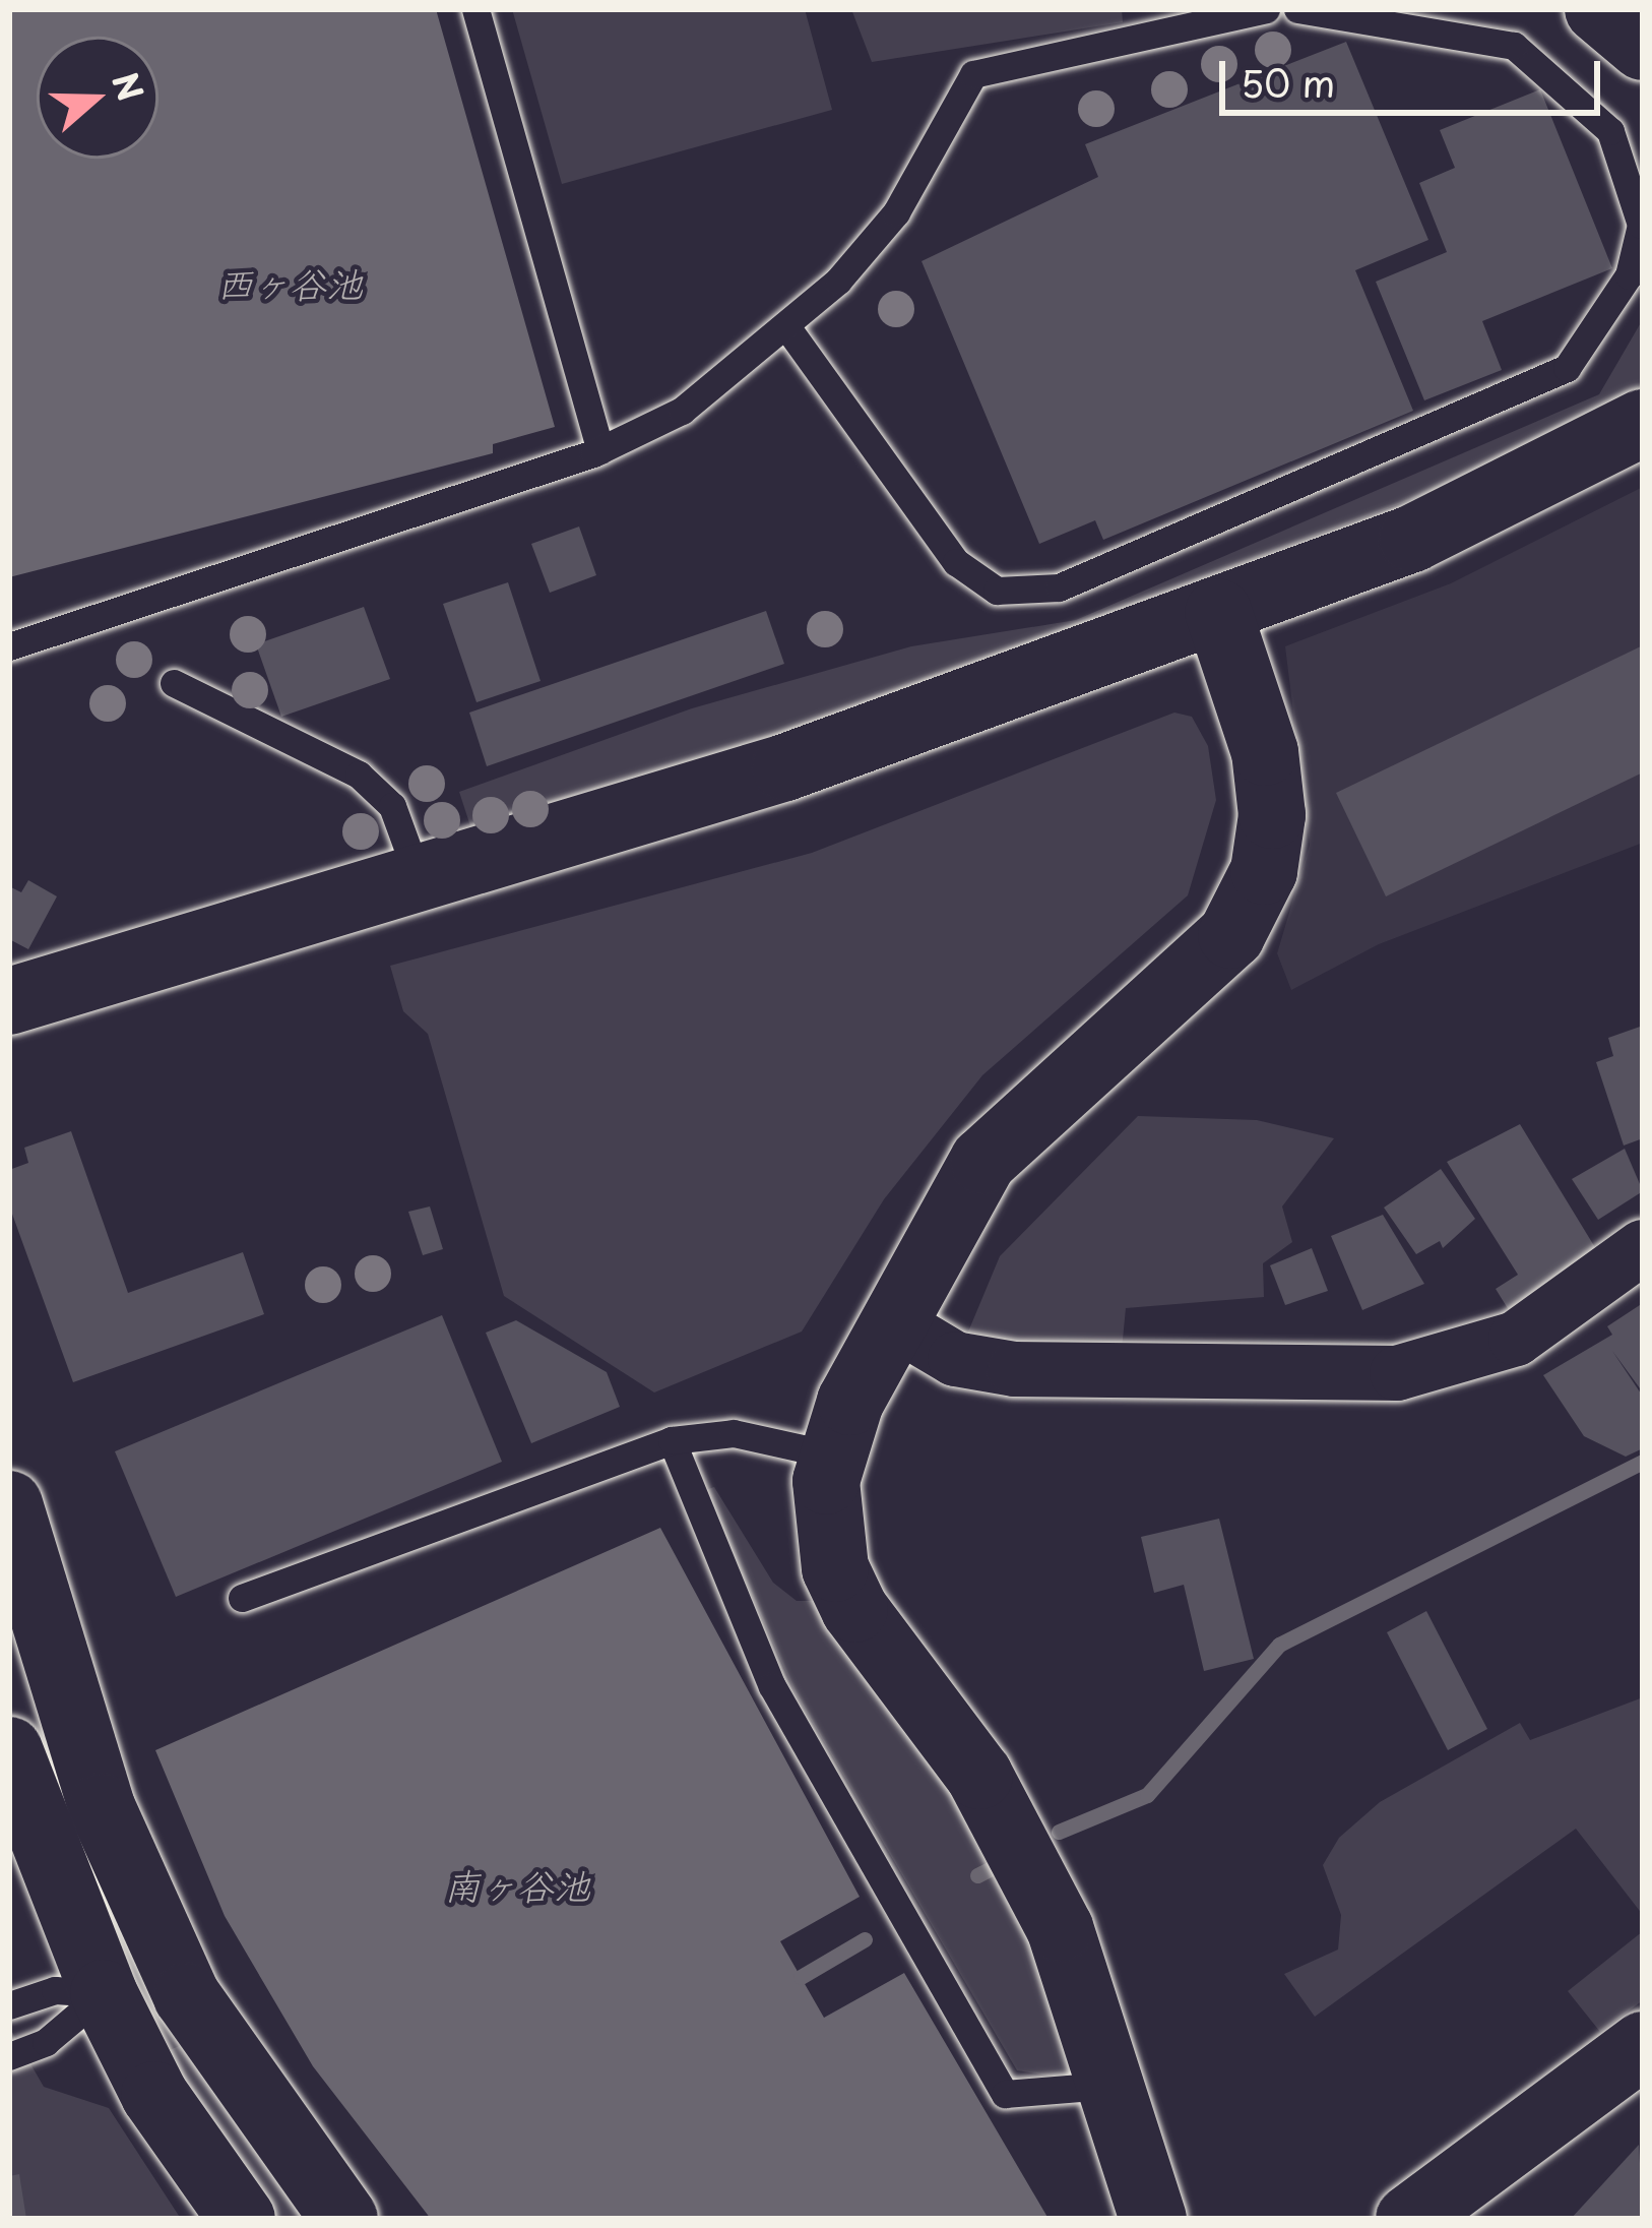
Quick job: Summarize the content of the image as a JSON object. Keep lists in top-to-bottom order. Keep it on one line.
{"water":["西ヶ谷池","南ヶ谷池"],"scale_bar":"50 m","north":"right"}
